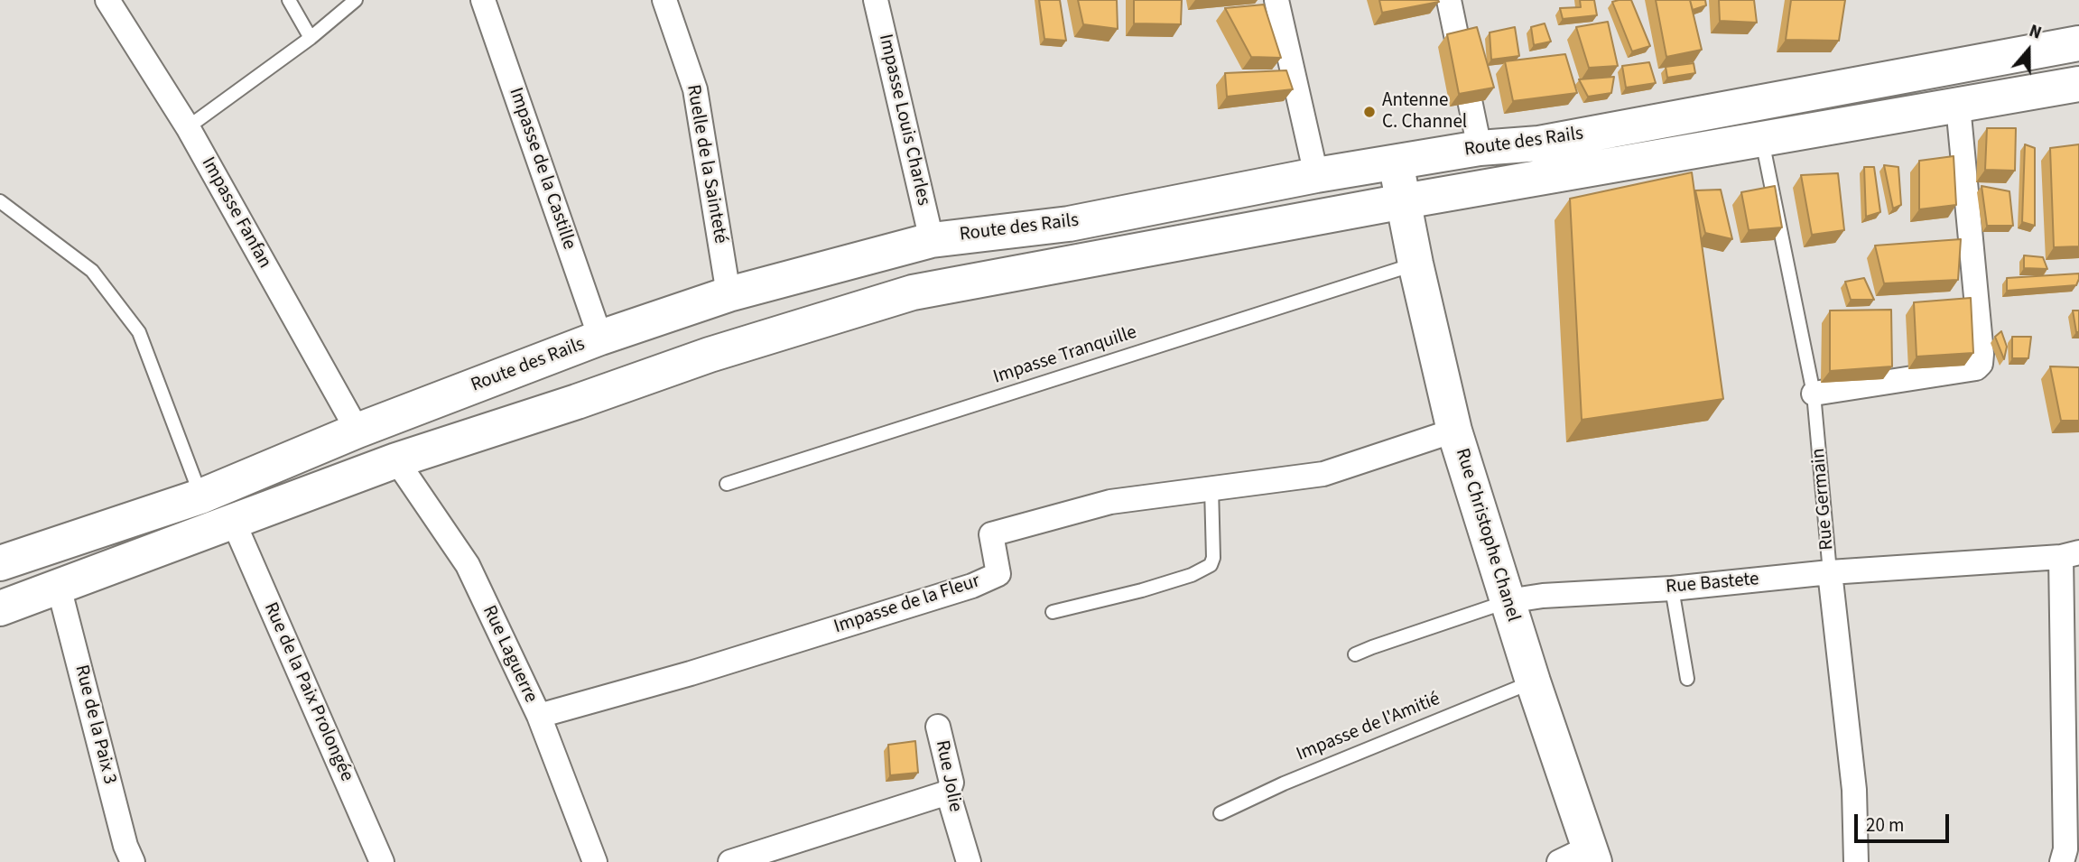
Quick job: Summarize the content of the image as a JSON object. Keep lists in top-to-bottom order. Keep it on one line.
{"streets":{"main road":["Route des Rails","Rue Christophe Chanel"],"street":["Impasse Louis Charles","Ruelle de la Sainteté","Impasse de la Castille","Impasse Fanfan","Rue Germain","Rue Bastete","Impasse de la Fleur","Rue Laguerre","Rue de la Paix Prolongée","Rue de la Paix 3","Rue Jolie"],"lane":["Impasse Tranquille","Impasse de l'Amitié"]},"crossings":[["Impasse Louis Charles","Route des Rails"],["Route des Rails","Ruelle de la Sainteté"],["Route des Rails","Impasse de la Castille"],["Route des Rails","Impasse Fanfan"],["Route des Rails","Rue Germain"],["Route des Rails","Rue Christophe Chanel"],["Route des Rails","Rue Laguerre"],["Route des Rails","Rue de la Paix Prolongée"],["Route des Rails","Rue de la Paix 3"],["Impasse Tranquille","Rue Christophe Chanel"],["Rue Germain","Rue Bastete"],["Rue Christophe Chanel","Rue Bastete"],["Rue Christophe Chanel","Impasse de la Fleur"],["Rue Christophe Chanel","Impasse de l'Amitié"],["Impasse de la Fleur","Rue Laguerre"]],"places":["Antenne C. Channel"],"scale_bar":"20 m","north":"top"}
